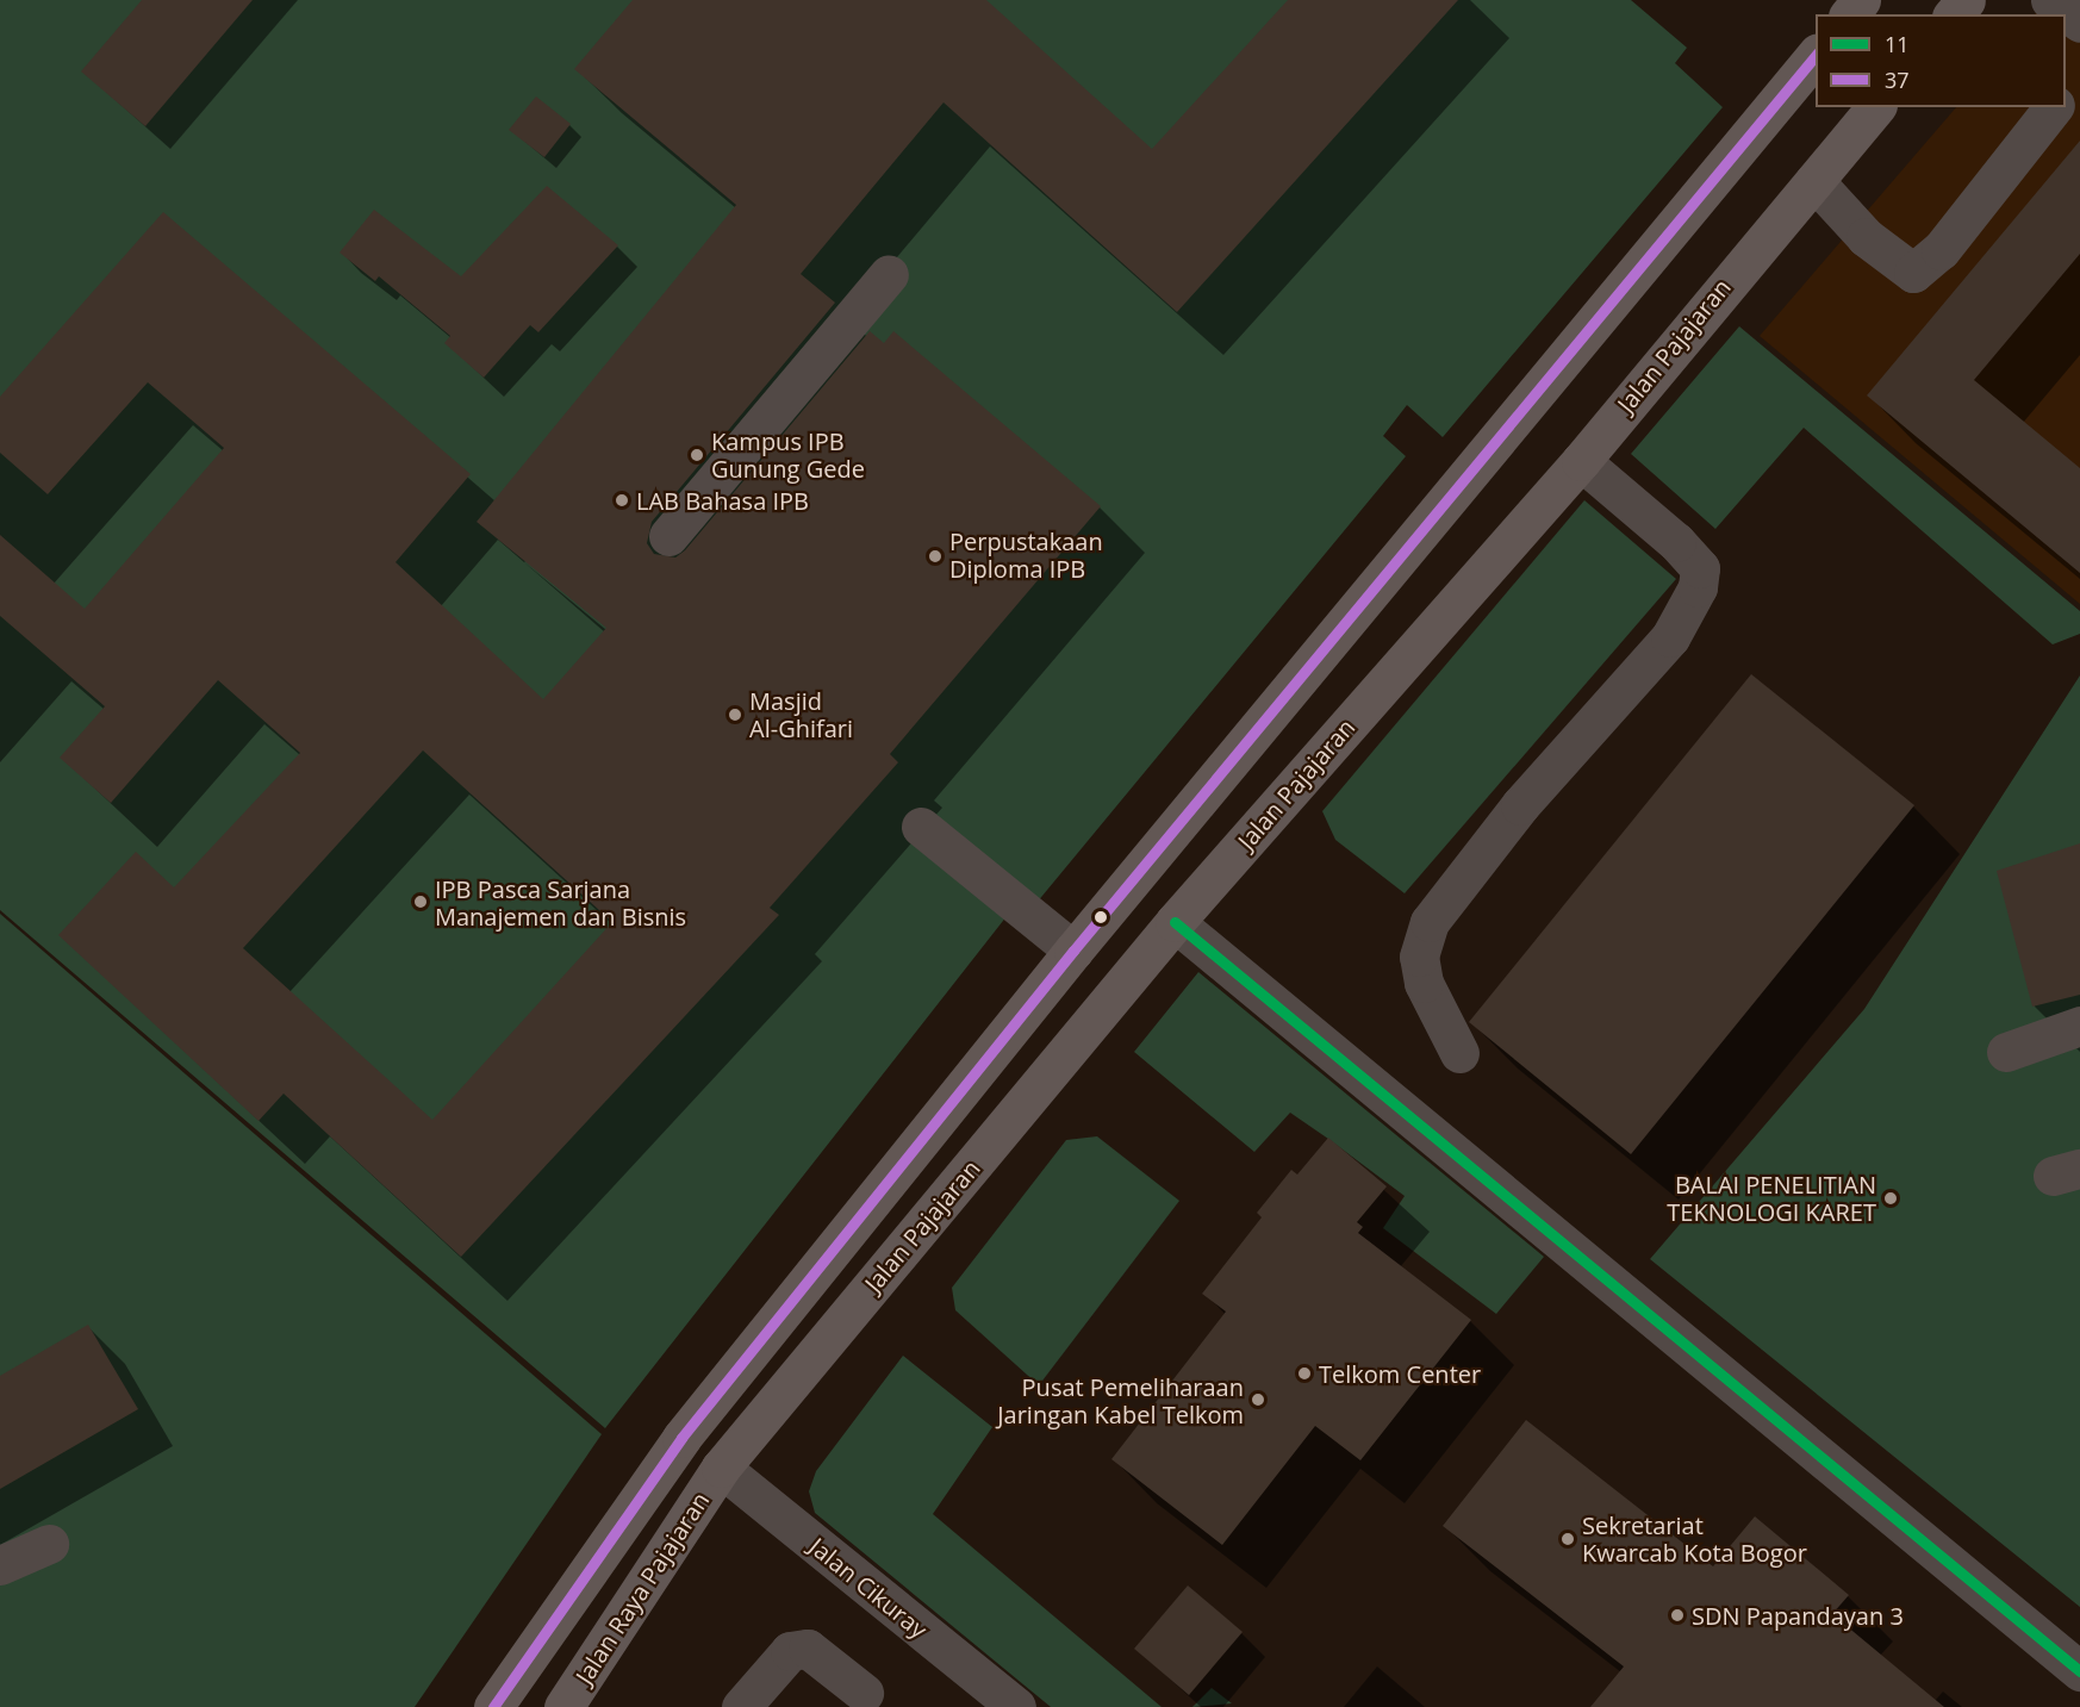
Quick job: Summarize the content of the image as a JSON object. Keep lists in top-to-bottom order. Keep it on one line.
{"streets":{"highway":["Jalan Pajajaran","Jalan Raya Pajajaran"],"street":["Jalan Cikuray"]},"crossings":[["Jalan Pajajaran","Jalan Raya Pajajaran"],["Jalan Pajajaran","Jalan Cikuray"],["Jalan Raya Pajajaran","Jalan Cikuray"]],"places":["Kampus IPB Gunung Gede","LAB Bahasa IPB","Perpustakaan Diploma IPB","Masjid Al-Ghifari","IPB Pasca Sarjana Manajemen dan Bisnis","BALAI PENELITIAN TEKNOLOGI KARET","Telkom Center","Pusat Pemeliharaan Jaringan Kabel Telkom","Sekretariat Kwarcab Kota Bogor","SDN Papandayan 3"],"lines":["transit line 37","transit line 11"],"legend":["11","37"]}
